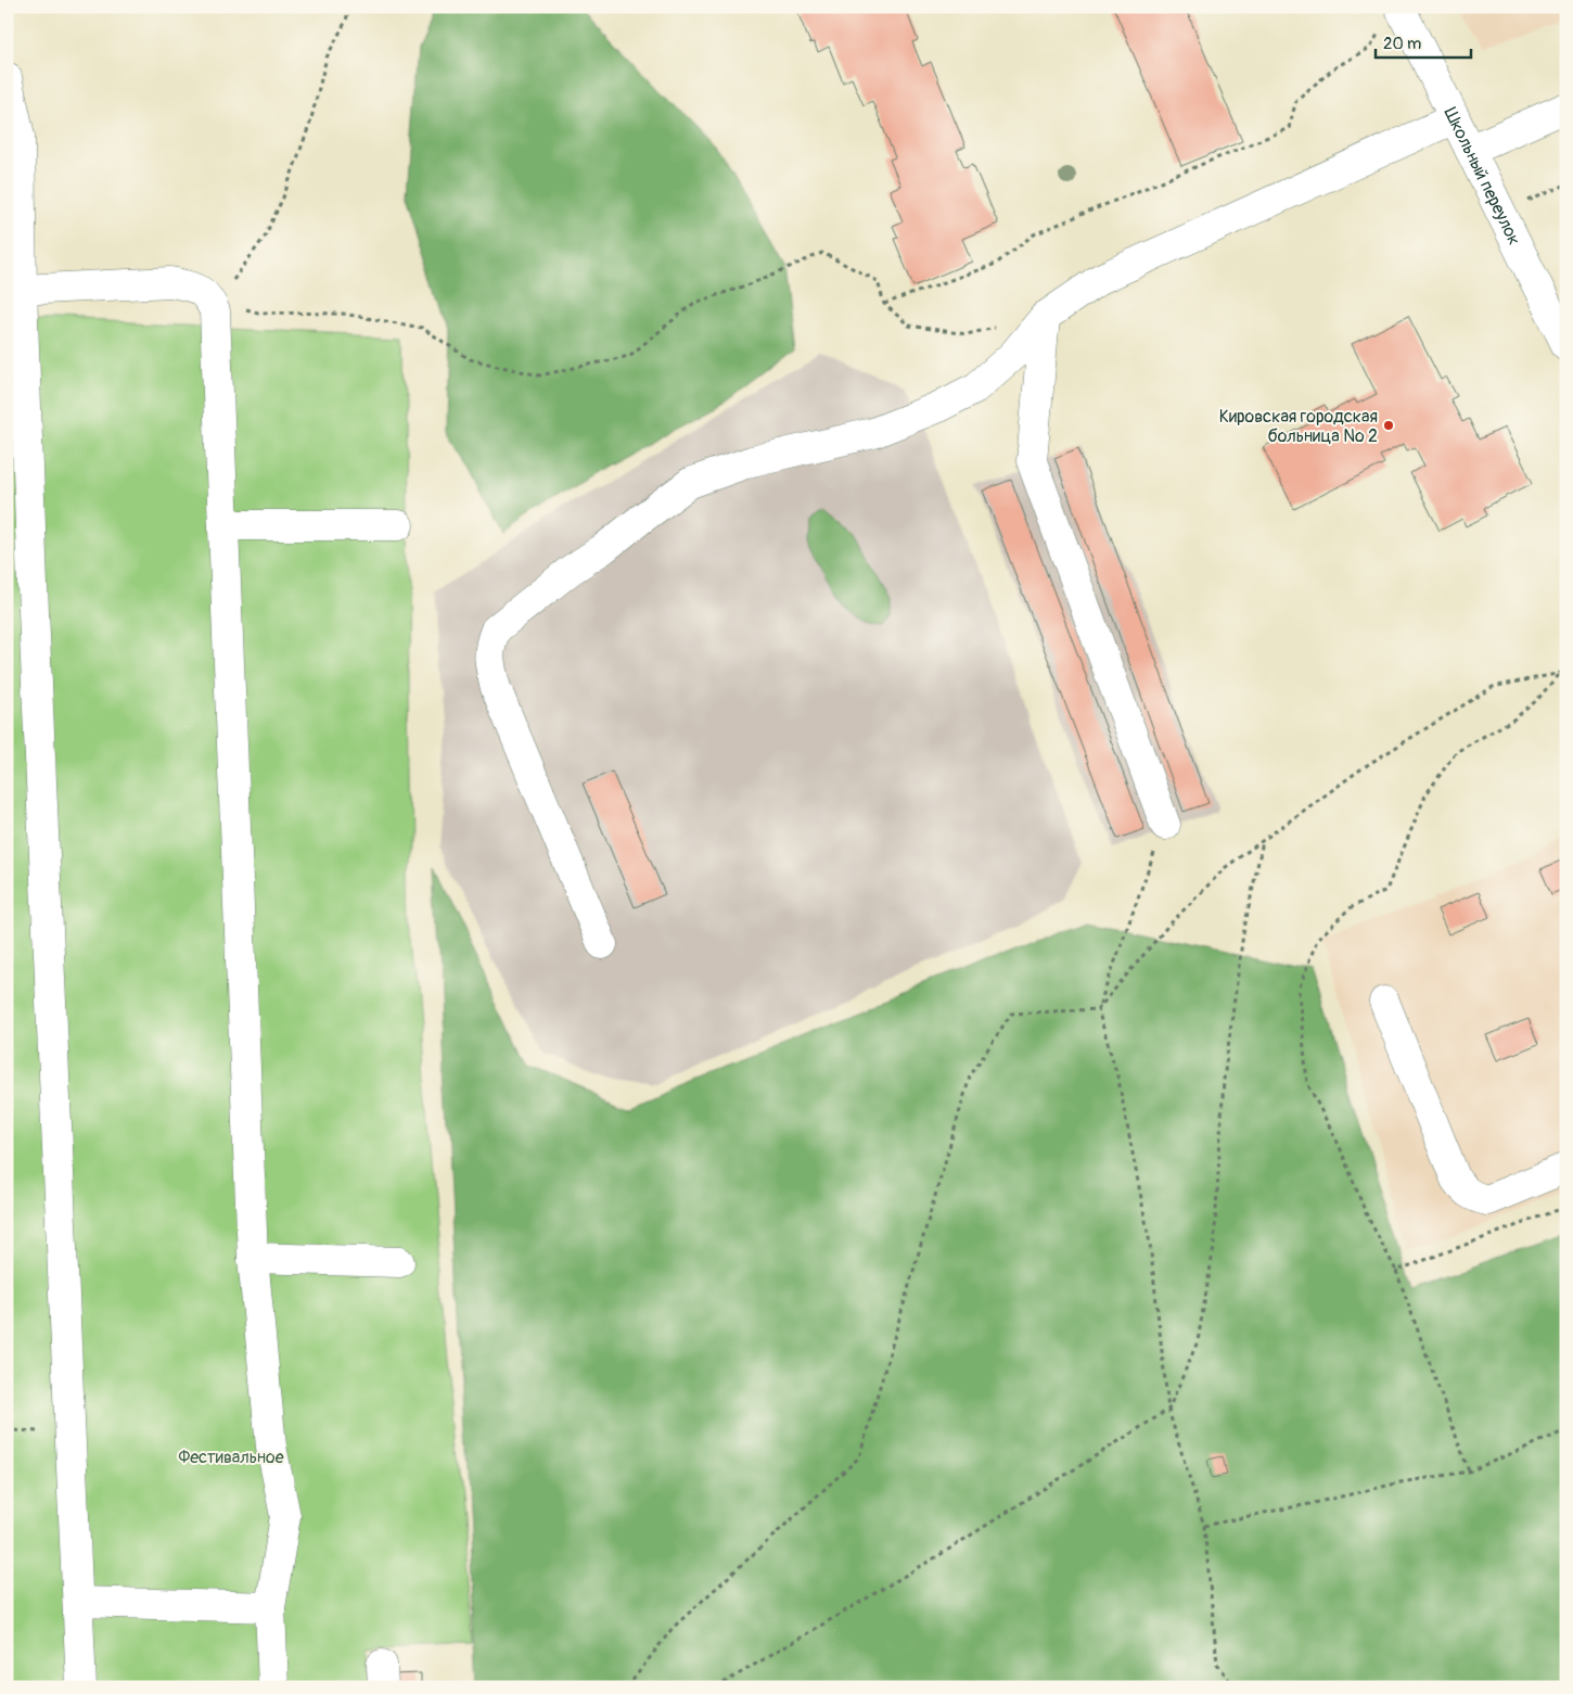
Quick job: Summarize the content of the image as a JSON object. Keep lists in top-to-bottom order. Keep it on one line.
{"streets":{"street":["Школьный переулок"]},"parks":["Фестивальное"],"places":["Кировская городская больница № 2"],"scale_bar":"20 m"}
